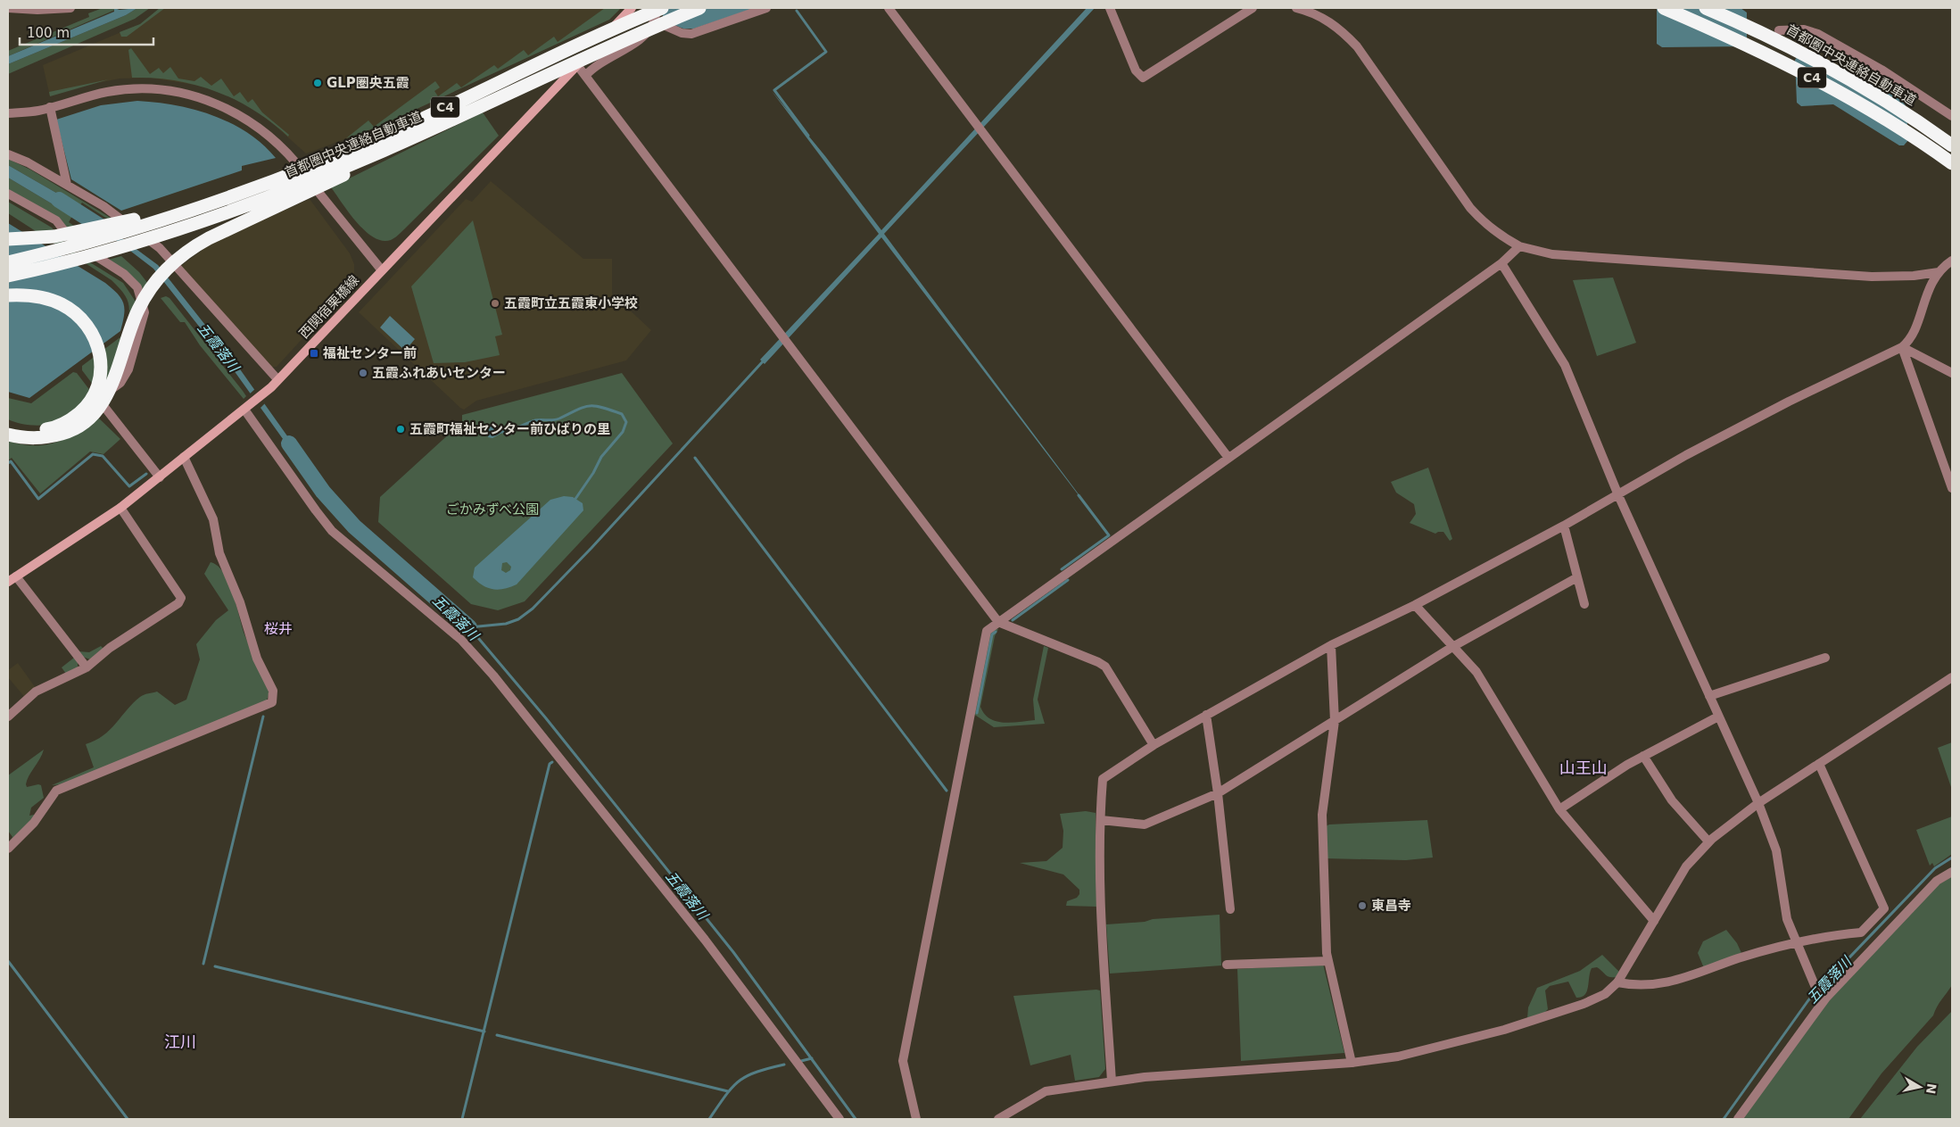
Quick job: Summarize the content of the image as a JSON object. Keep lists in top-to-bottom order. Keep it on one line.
{"streets":{"highway":["首都圏中央連絡自動車道","C4"],"main road":["西関宿栗橋線"]},"districts":["桜井","山王山","江川"],"water":["五霞落川"],"parks":["ごかみずべ公園"],"places":{"other":["GLP圏央五霞","五霞町立五霞東小学校","五霞ふれあいセンター","五霞町福祉センター前ひばりの里","東昌寺"],"transit":["福祉センター前"]},"scale_bar":"100 m","north":"right"}
